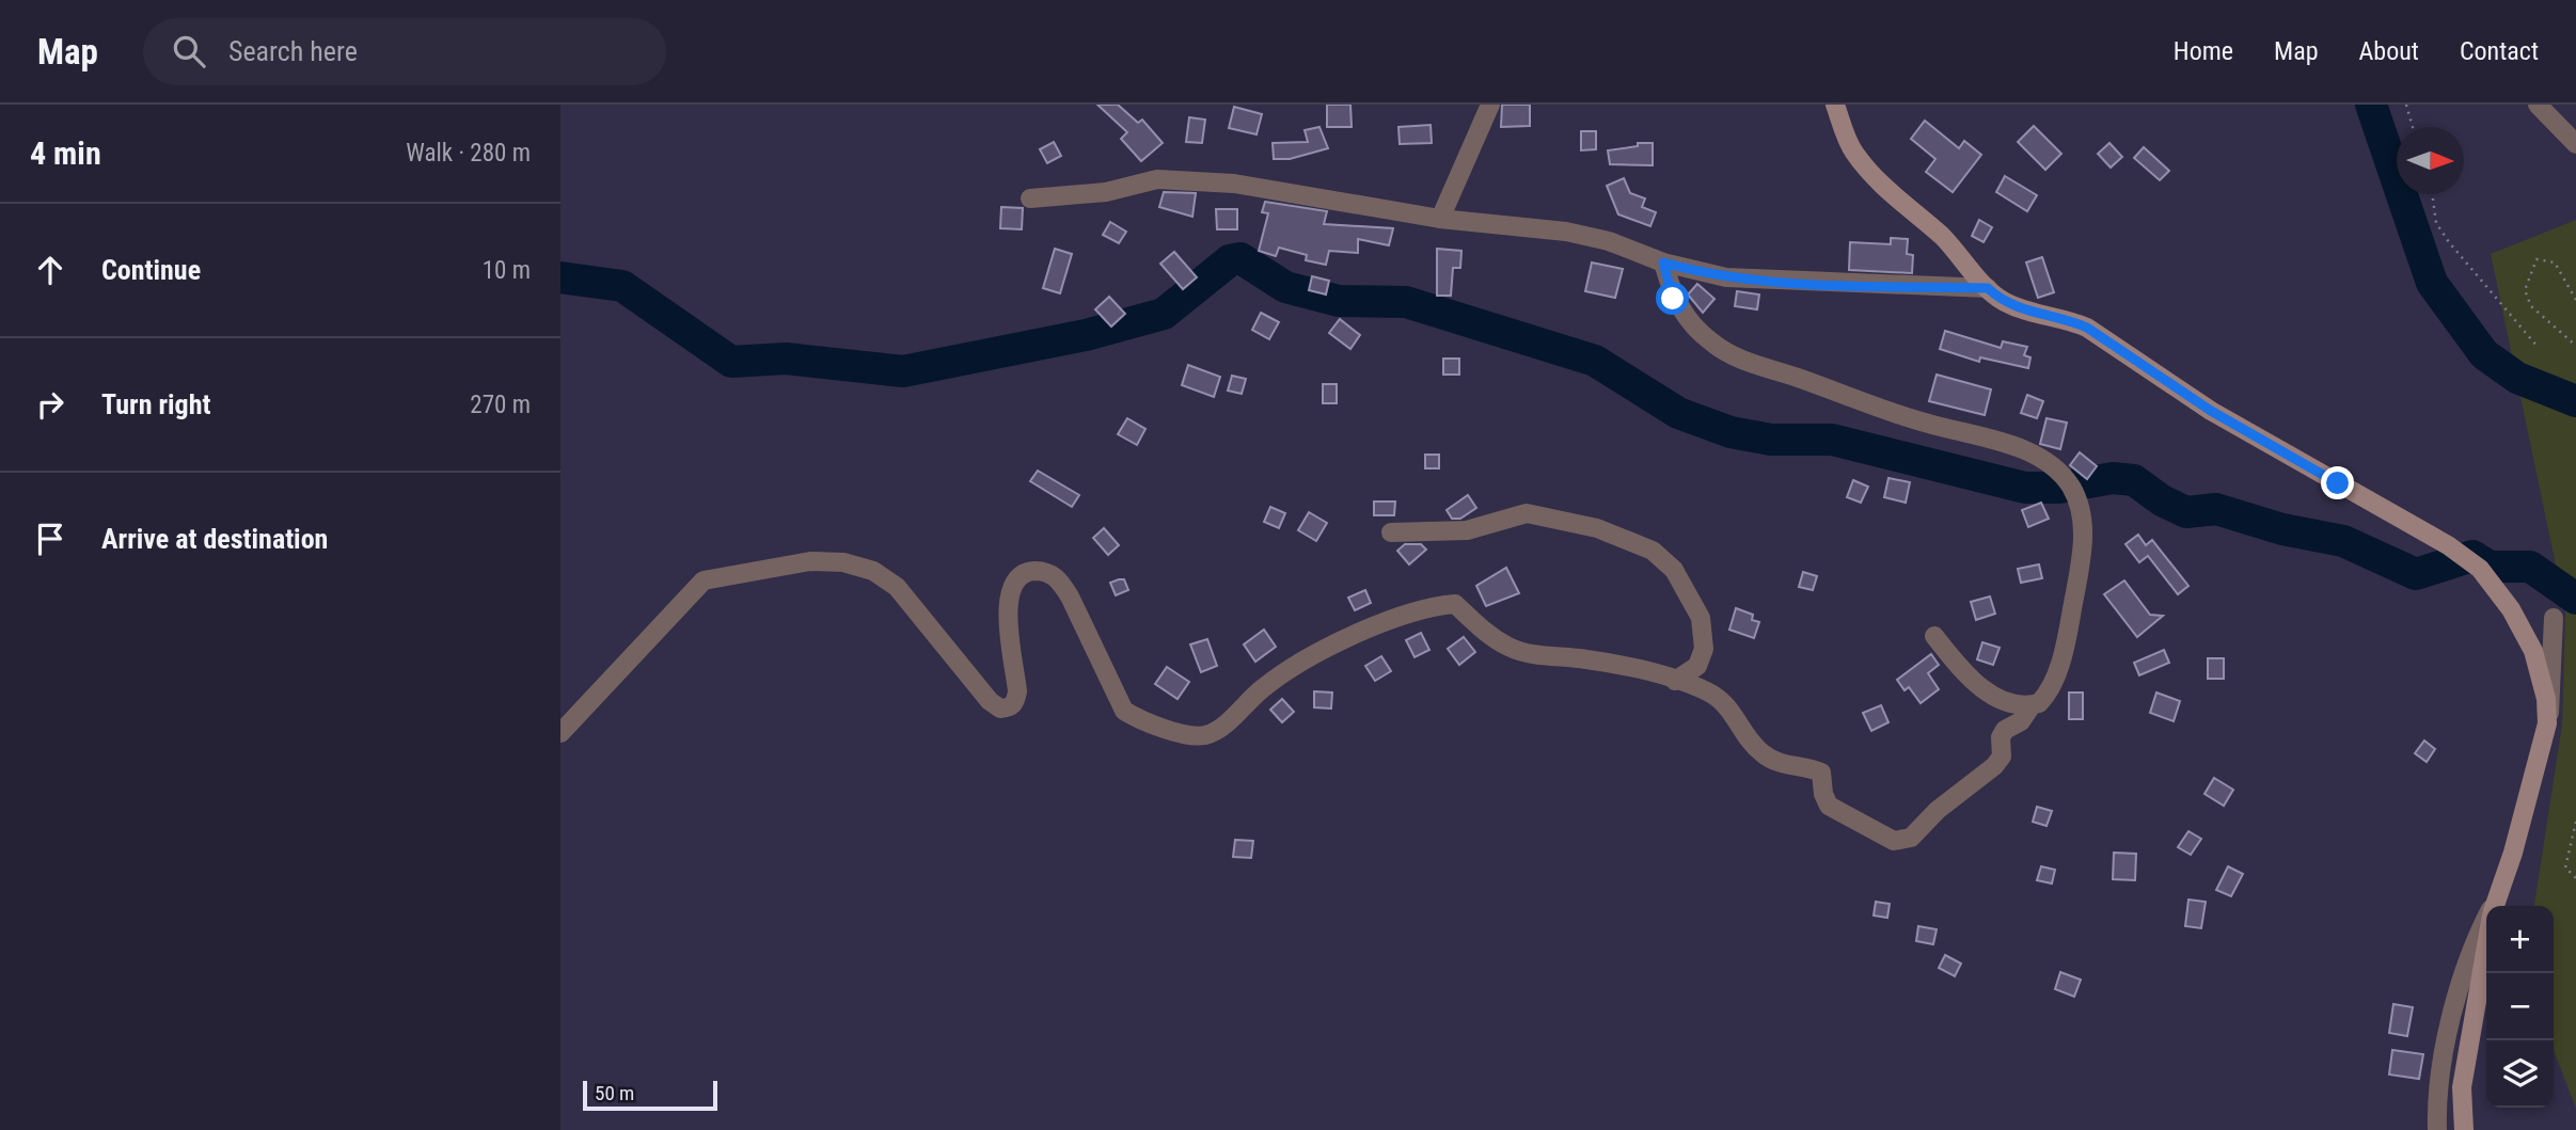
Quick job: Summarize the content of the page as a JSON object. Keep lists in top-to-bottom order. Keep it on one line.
{"scale_bar":"50 m","north":"right","page":{"header":"Map","search":"Search here","nav":["Home","Map","About","Contact"],"heading":["4 min","Walk · 280 m"],"list":[["Continue","10 m"],["Turn right","270 m"],"Arrive at destination"],"map_buttons":["+","−"],"scale":"50 m"}}
